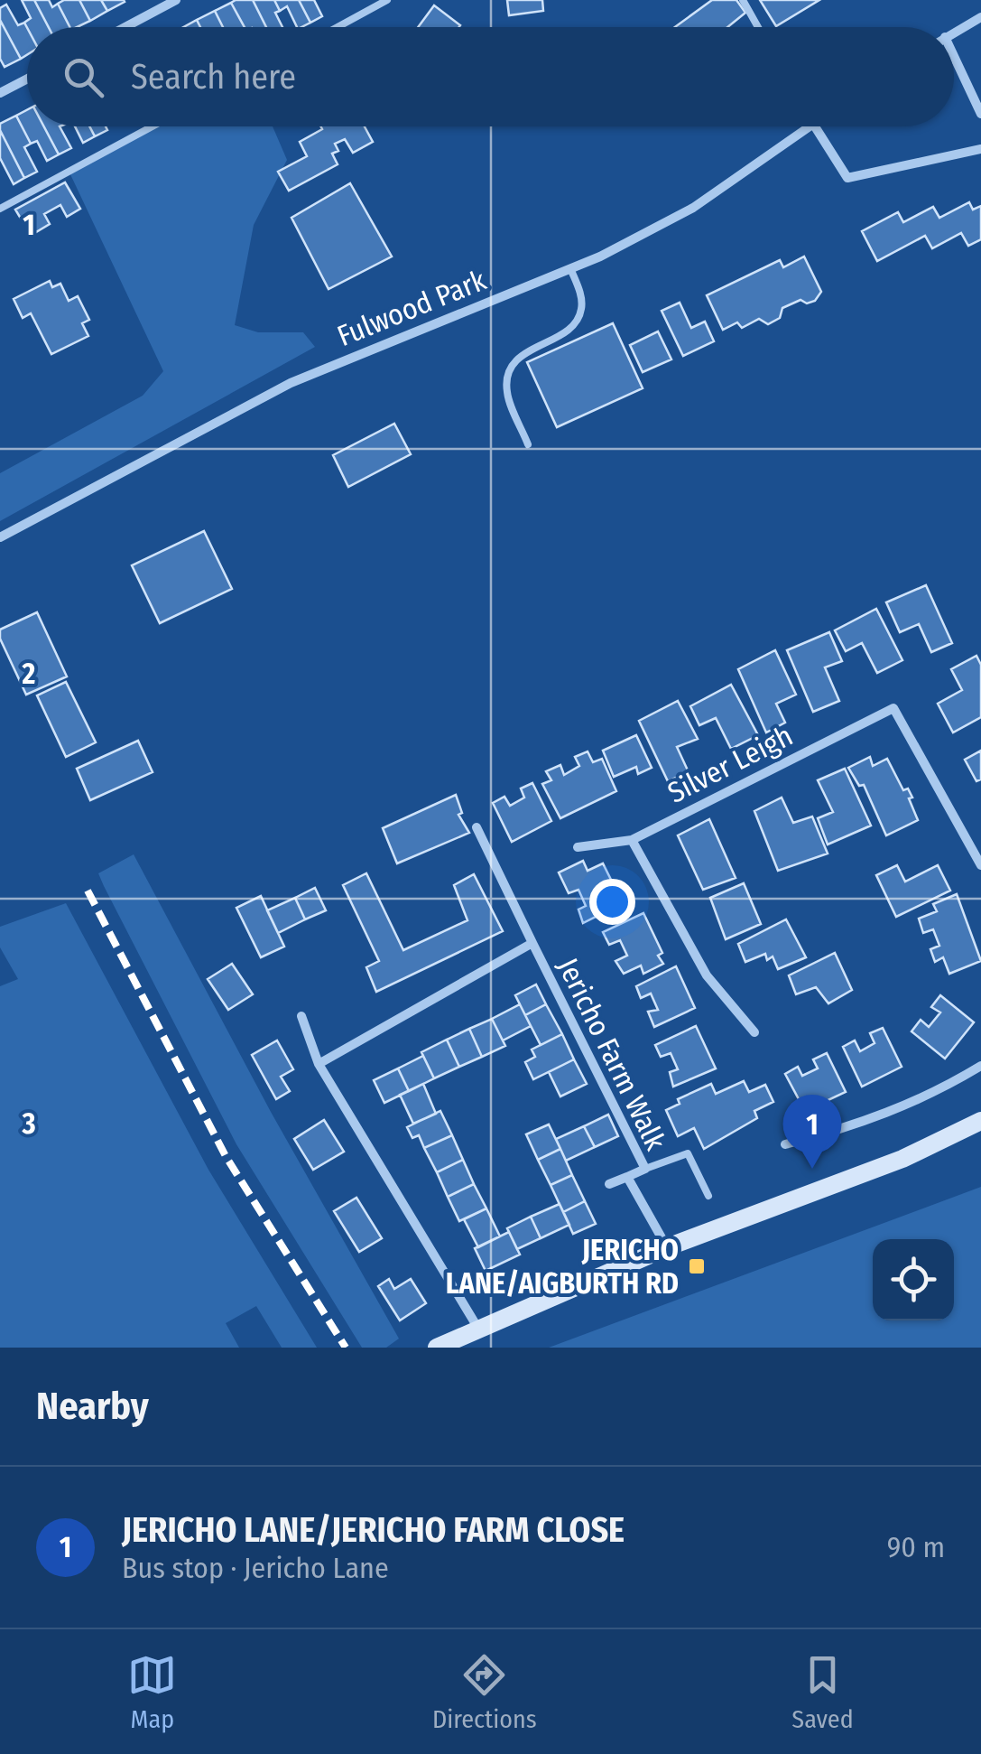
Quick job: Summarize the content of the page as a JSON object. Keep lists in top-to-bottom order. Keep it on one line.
{"streets":{"street":["Fulwood Park","Silver Leigh","Jericho Farm Walk"]},"places":{"transit":["JERICHO LANE/AIGBURTH RD"]},"page":{"search":"Search here","pins":"1","heading":"Nearby","list":[{"mark":"1","name":"JERICHO LANE/JERICHO FARM CLOSE","note":"Bus stop · Jericho Lane","value":"90 m"}],"nav":["Map","Directions","Saved"]},"grid":{"rows":["1","2","3"]}}
